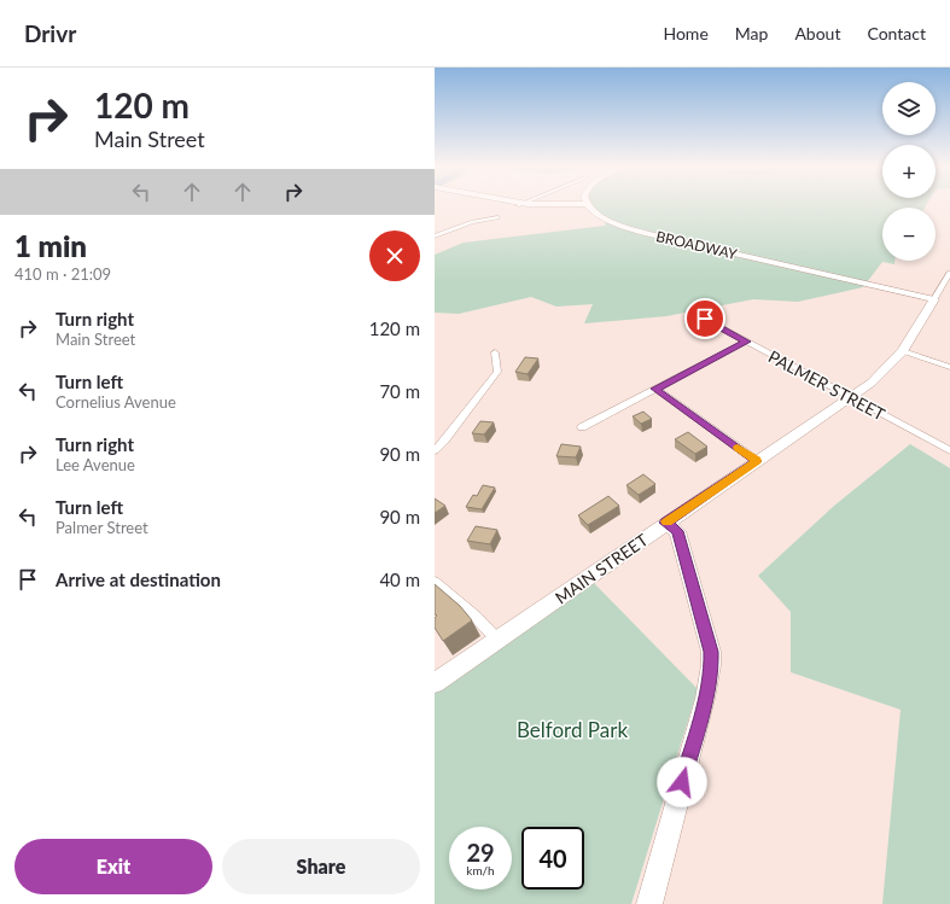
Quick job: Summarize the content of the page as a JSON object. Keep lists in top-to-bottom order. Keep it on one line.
{"streets":{"street":["BROADWAY","PALMER STREET","MAIN STREET"]},"crossings":[["BROADWAY","MAIN STREET"],["PALMER STREET","MAIN STREET"]],"parks":["Belford Park"],"page":{"header":"Drivr","nav":["Home","Map","About","Contact"],"turn":["120 m","Main Street"],"map_buttons":["+","−"],"heading":["1 min","410 m · 21:09"],"list":[{"name":"Turn right","note":"Main Street","value":"120 m"},{"name":"Turn left","note":"Cornelius Avenue","value":"70 m"},{"name":"Turn right","note":"Lee Avenue","value":"90 m"},{"name":"Turn left","note":"Palmer Street","value":"90 m"},{"name":"Arrive at destination","value":"40 m"}],"speed":"29 km/h","limit":"40","buttons":["Exit","Share"]}}
